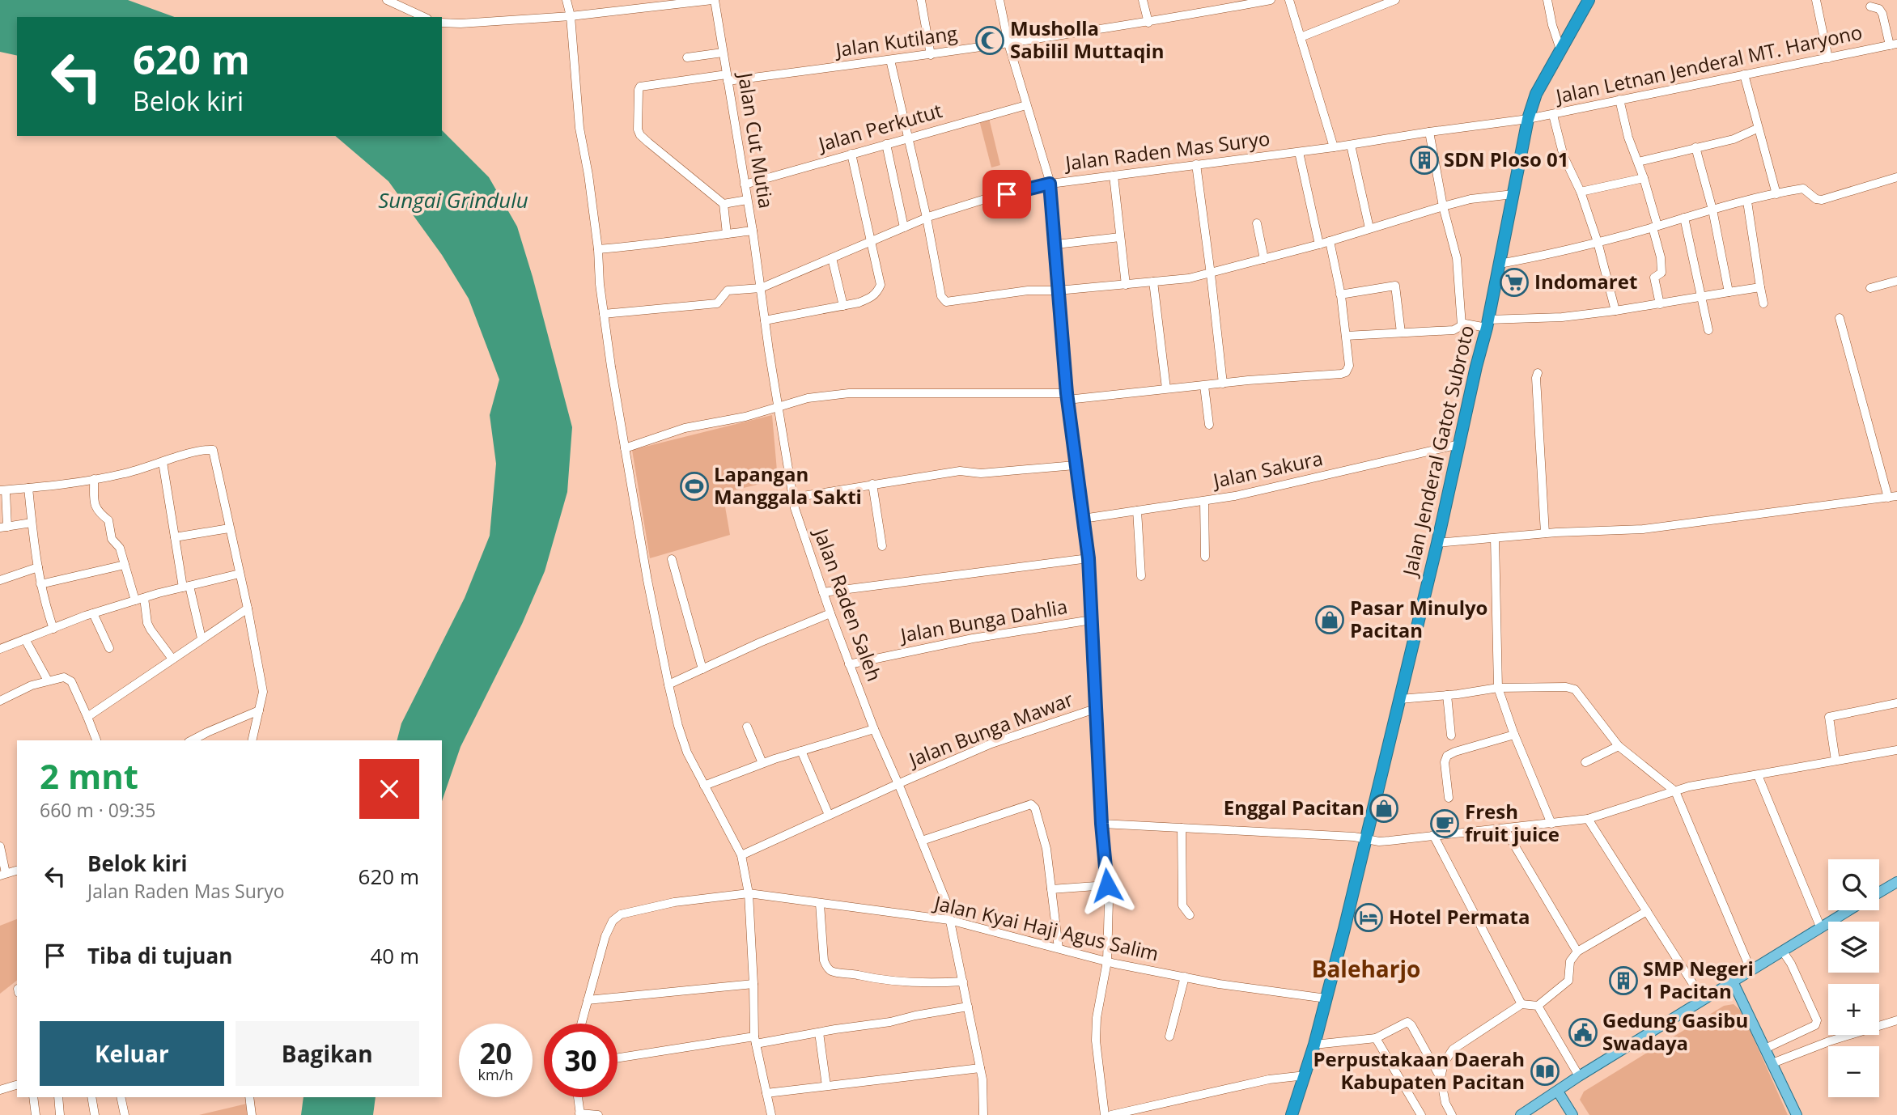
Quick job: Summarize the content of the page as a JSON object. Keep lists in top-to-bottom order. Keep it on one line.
{"streets":{"highway":["Jalan Jenderal Gatot Subroto"],"street":["Jalan Kutilang","Jalan Letnan Jenderal MT. Haryono","Jalan Perkutut","Jalan Cut Mutia","Jalan Raden Mas Suryo","Jalan Sakura","Jalan Raden Saleh","Jalan Bunga Dahlia","Jalan Bunga Mawar","Jalan Kyai Haji Agus Salim"]},"crossings":[["Jalan Kutilang","Jalan Cut Mutia"],["Jalan Letnan Jenderal MT. Haryono","Jalan Raden Mas Suryo"],["Jalan Letnan Jenderal MT. Haryono","Jalan Jenderal Gatot Subroto"],["Jalan Perkutut","Jalan Cut Mutia"],["Jalan Cut Mutia","Jalan Raden Mas Suryo"],["Jalan Cut Mutia","Jalan Raden Saleh"],["Jalan Raden Mas Suryo","Jalan Jenderal Gatot Subroto"],["Jalan Raden Mas Suryo","Jalan Raden Saleh"],["Jalan Jenderal Gatot Subroto","Jalan Sakura"],["Jalan Jenderal Gatot Subroto","Jalan Kyai Haji Agus Salim"],["Jalan Raden Saleh","Jalan Bunga Dahlia"],["Jalan Raden Saleh","Jalan Bunga Mawar"],["Jalan Raden Saleh","Jalan Kyai Haji Agus Salim"]],"districts":["Baleharjo"],"water":["Sungai Grindulu"],"places":{"mosque":["Musholla Sabilil Muttaqin"],"building":["SDN Ploso 01","SMP Negeri 1 Pacitan"],"supermarket":["Indomaret"],"sports":["Lapangan Manggala Sakti"],"shop":["Pasar Minulyo Pacitan","Enggal Pacitan"],"cafe":["Fresh fruit juice"],"hotel":["Hotel Permata"],"public building":["Gedung Gasibu Swadaya"],"library":["Perpustakaan Daerah Kabupaten Pacitan"]},"page":{"turn":["620 m","Belok kiri"],"heading":["2 mnt","660 m · 09:35"],"list":[{"name":"Belok kiri","note":"Jalan Raden Mas Suryo","value":"620 m"},{"name":"Tiba di tujuan","value":"40 m"}],"map_buttons":["+","−"],"buttons":["Keluar","Bagikan"],"speed":"20 km/h","limit":"30"}}
